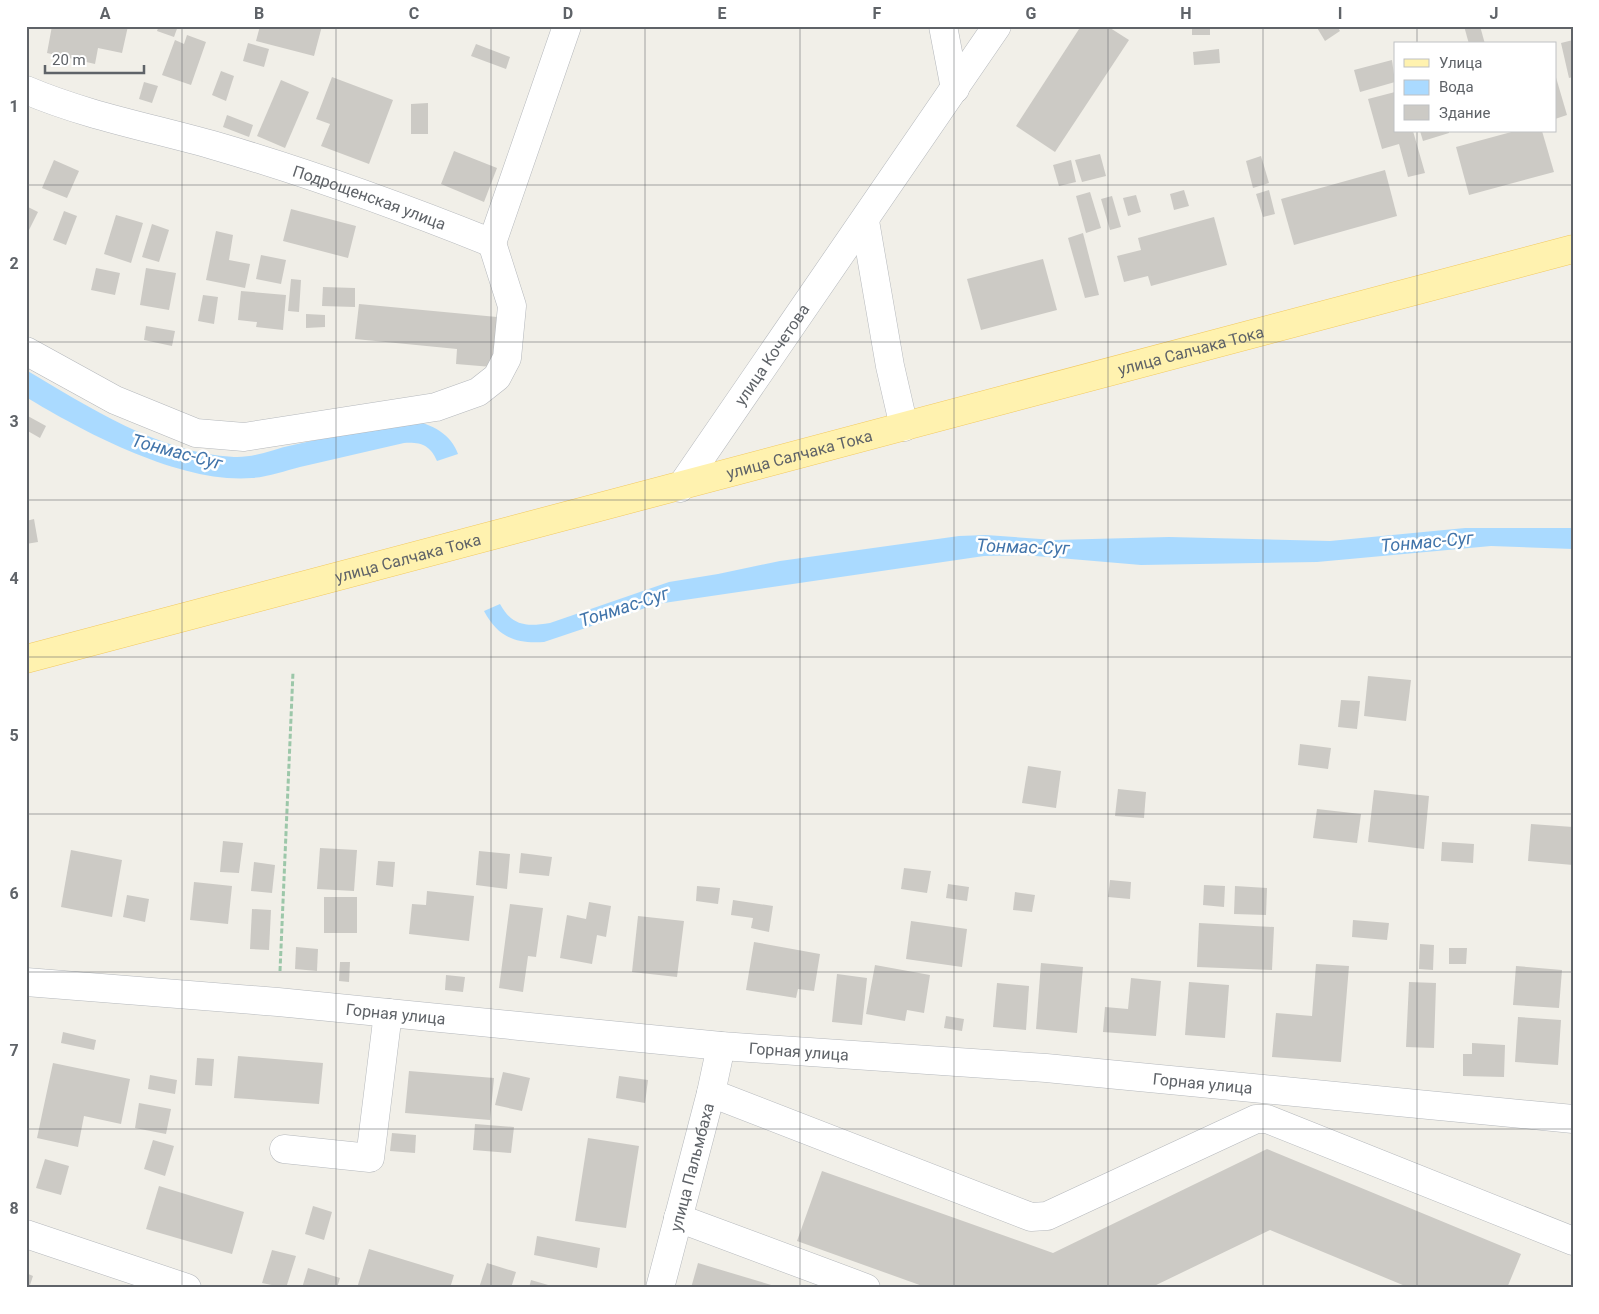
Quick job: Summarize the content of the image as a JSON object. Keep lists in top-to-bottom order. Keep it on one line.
{"streets":{"main road":["улица Салчака Тока"],"street":["Подрощенская улица","улица Кочетова","Горная улица","улица Пальмбаха"]},"crossings":[["улица Салчака Тока","улица Кочетова"],["Горная улица","улица Пальмбаха"]],"water":["Тонмас-Суг"],"legend":["Улица","Вода","Здание"],"scale_bar":"20 m","grid":{"columns":["A","B","C","D","E","F","G","H","I","J"],"rows":["1","2","3","4","5","6","7","8"]}}
